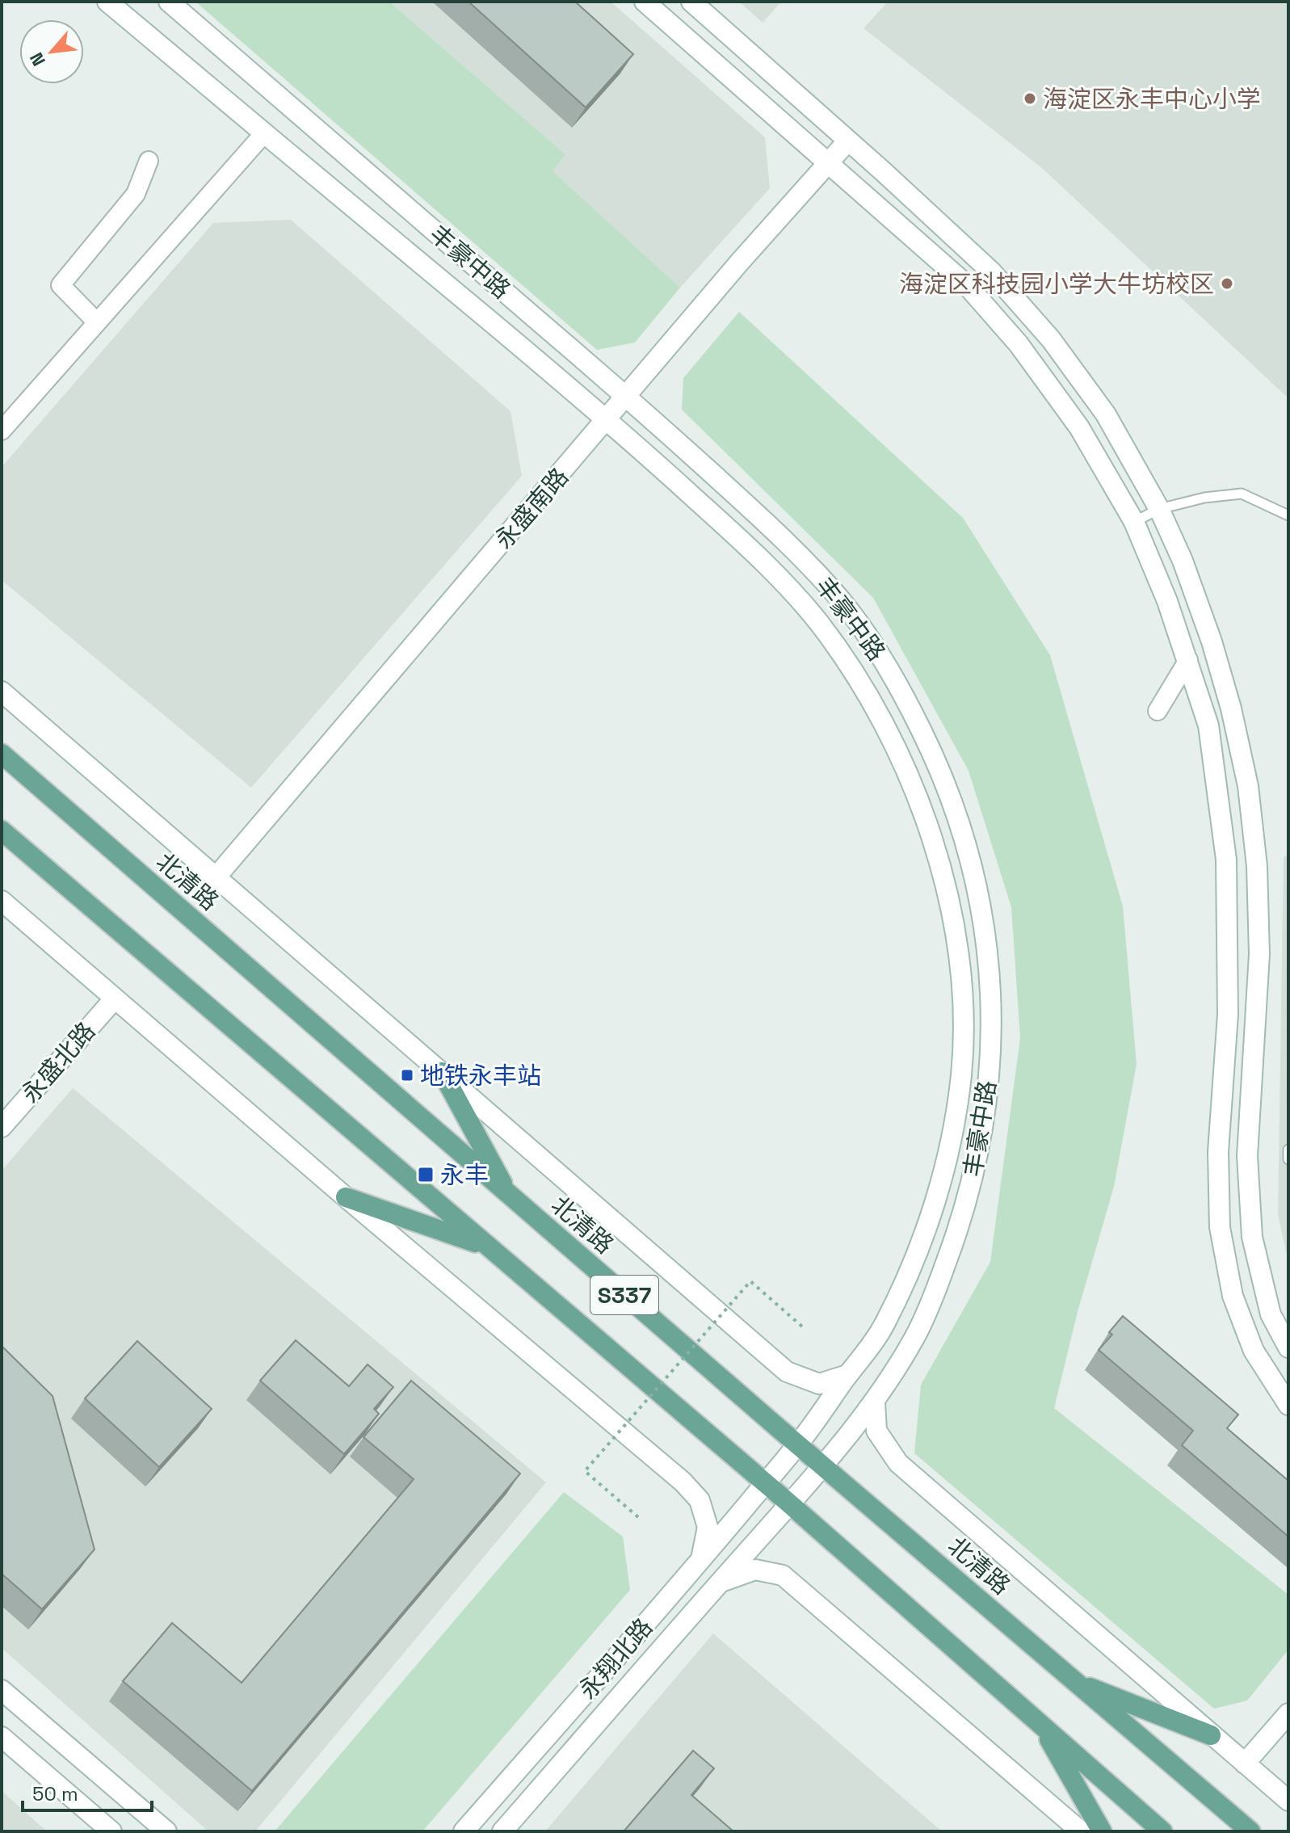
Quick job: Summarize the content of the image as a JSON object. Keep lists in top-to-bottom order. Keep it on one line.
{"streets":{"main road":["北清路","S337"],"street":["丰豪中路","永盛南路","永盛北路","永翔北路"]},"crossings":[["丰豪中路","永盛南路"],["丰豪中路","北清路"],["丰豪中路","S337"],["丰豪中路","永翔北路"],["永盛南路","北清路"],["S337","永翔北路"]],"places":{"other":["海淀区永丰中心小学","海淀区科技园小学大牛坊校区"],"transit":["地铁永丰站","永丰"]},"scale_bar":"50 m","north":"bottom left"}
